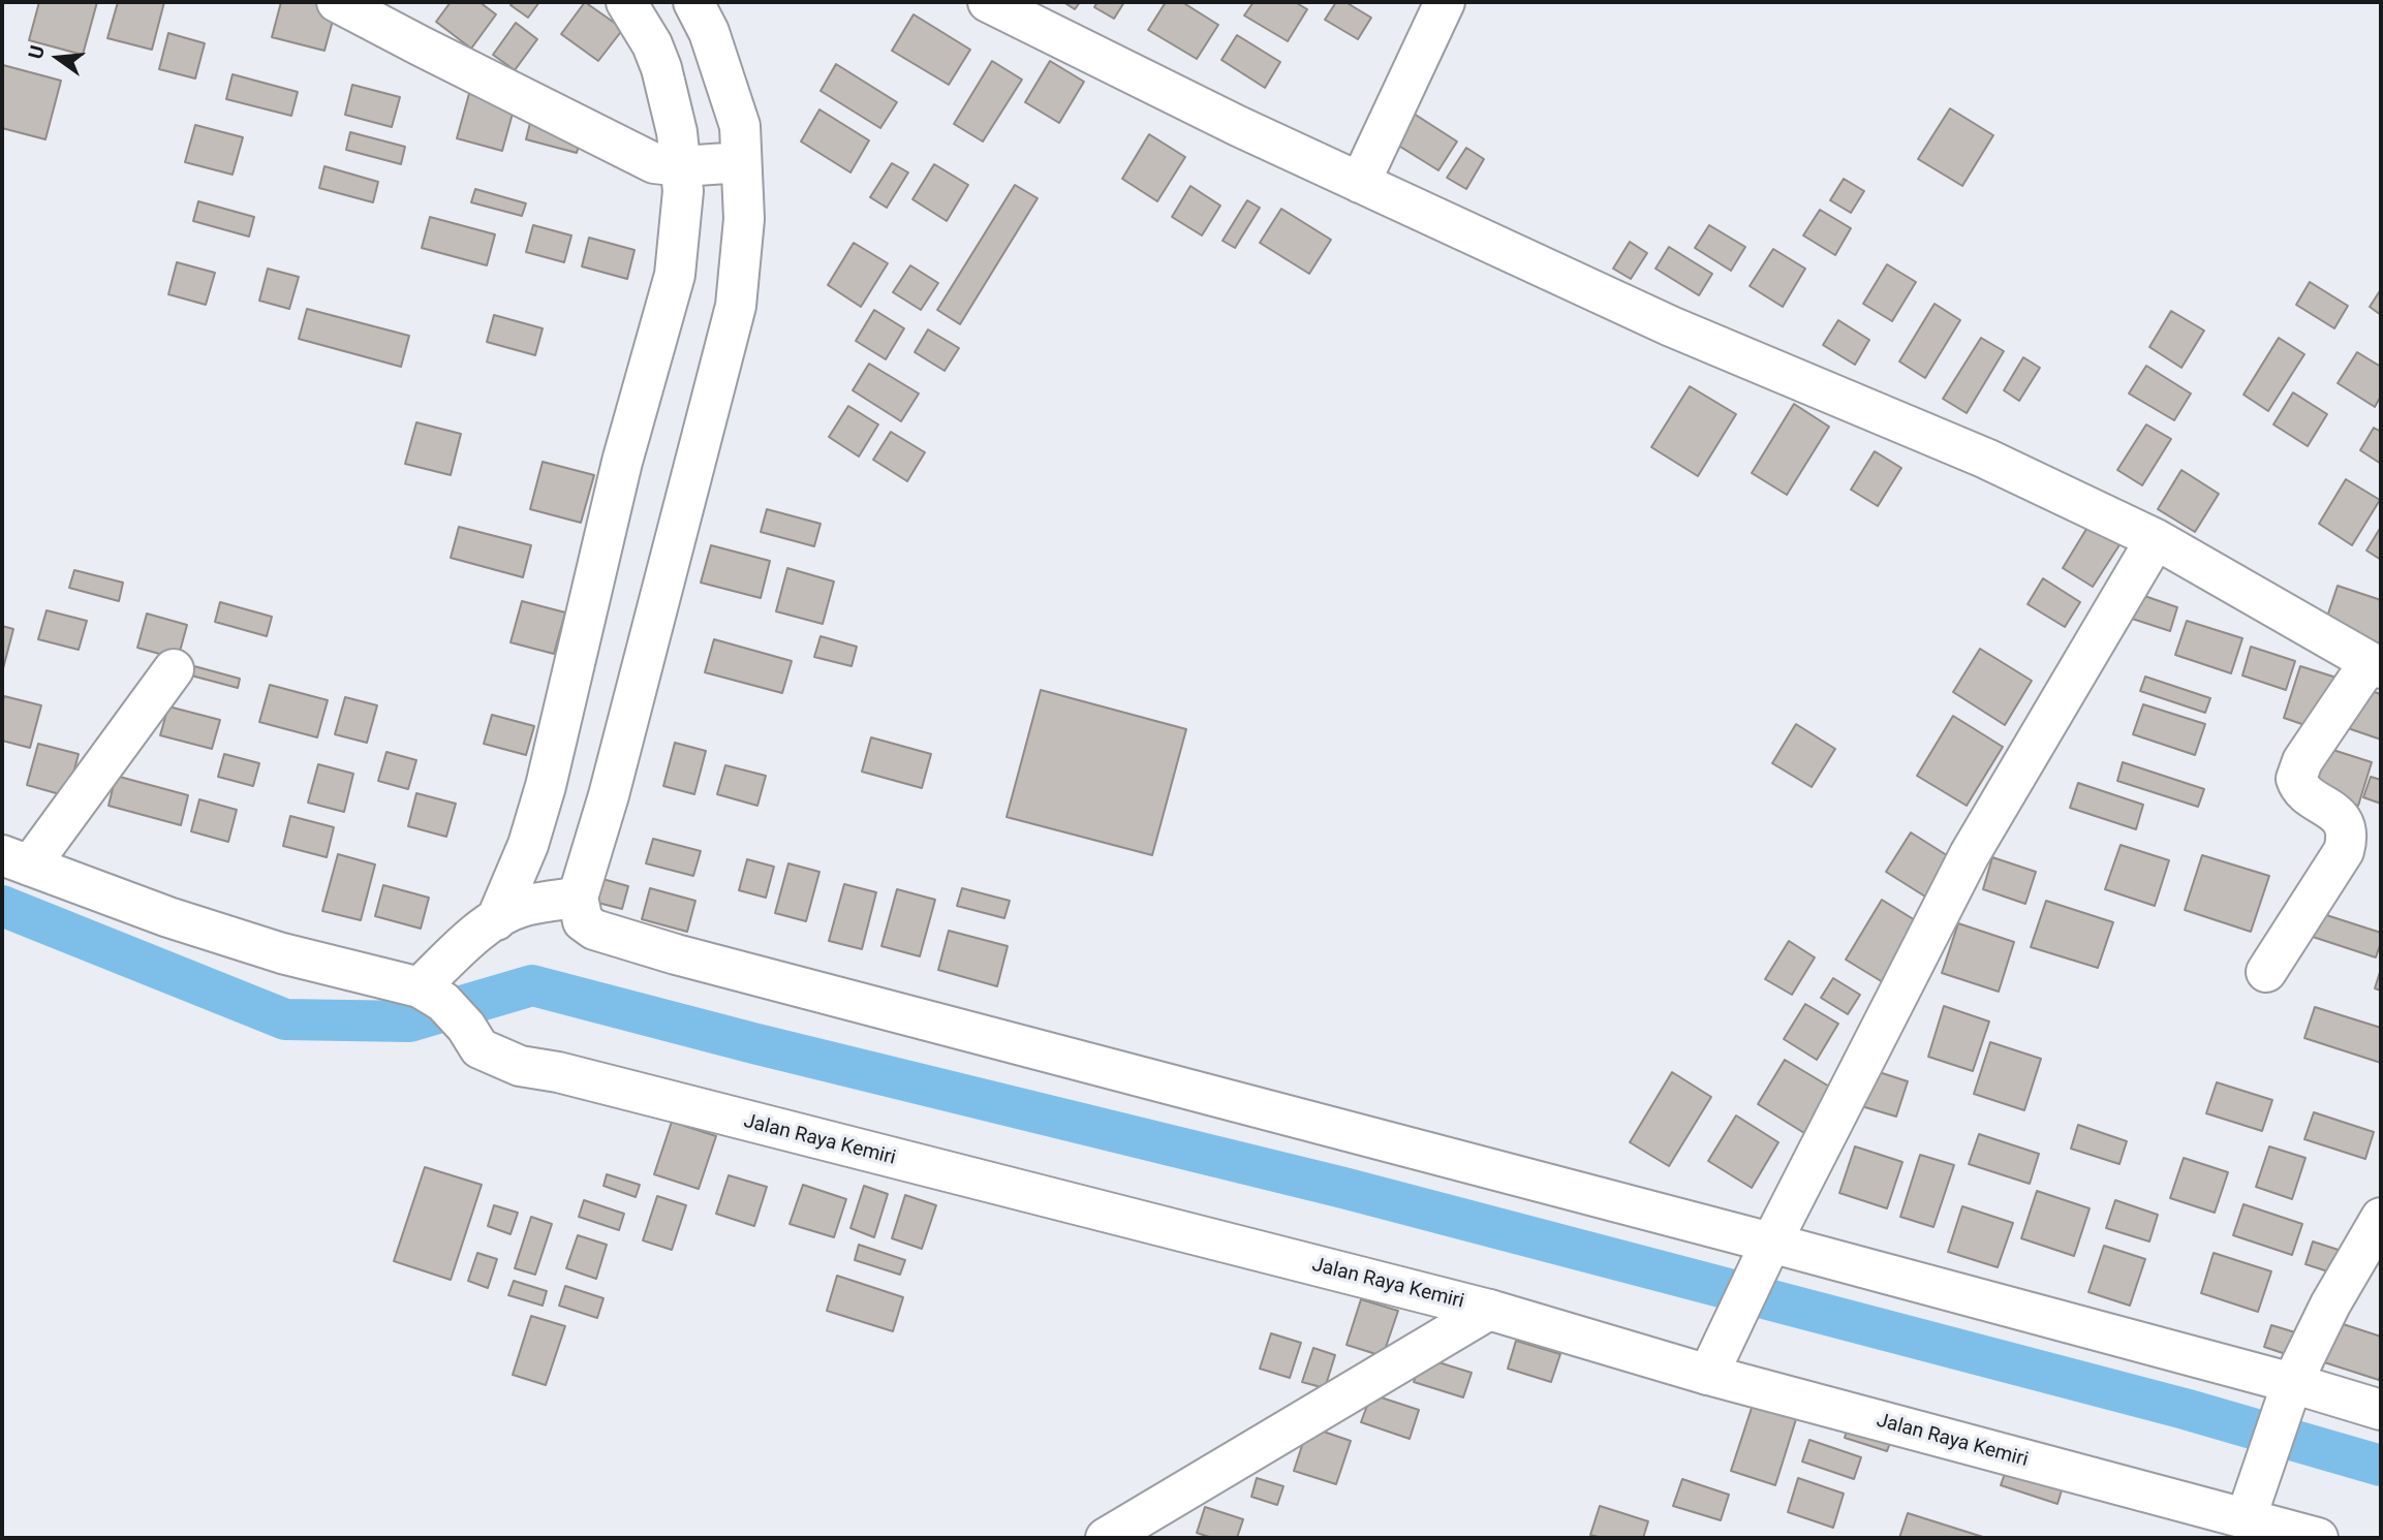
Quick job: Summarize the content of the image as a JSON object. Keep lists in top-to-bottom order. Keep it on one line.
{"streets":{"street":["Jalan Raya Kemiri"]},"north":"left"}
